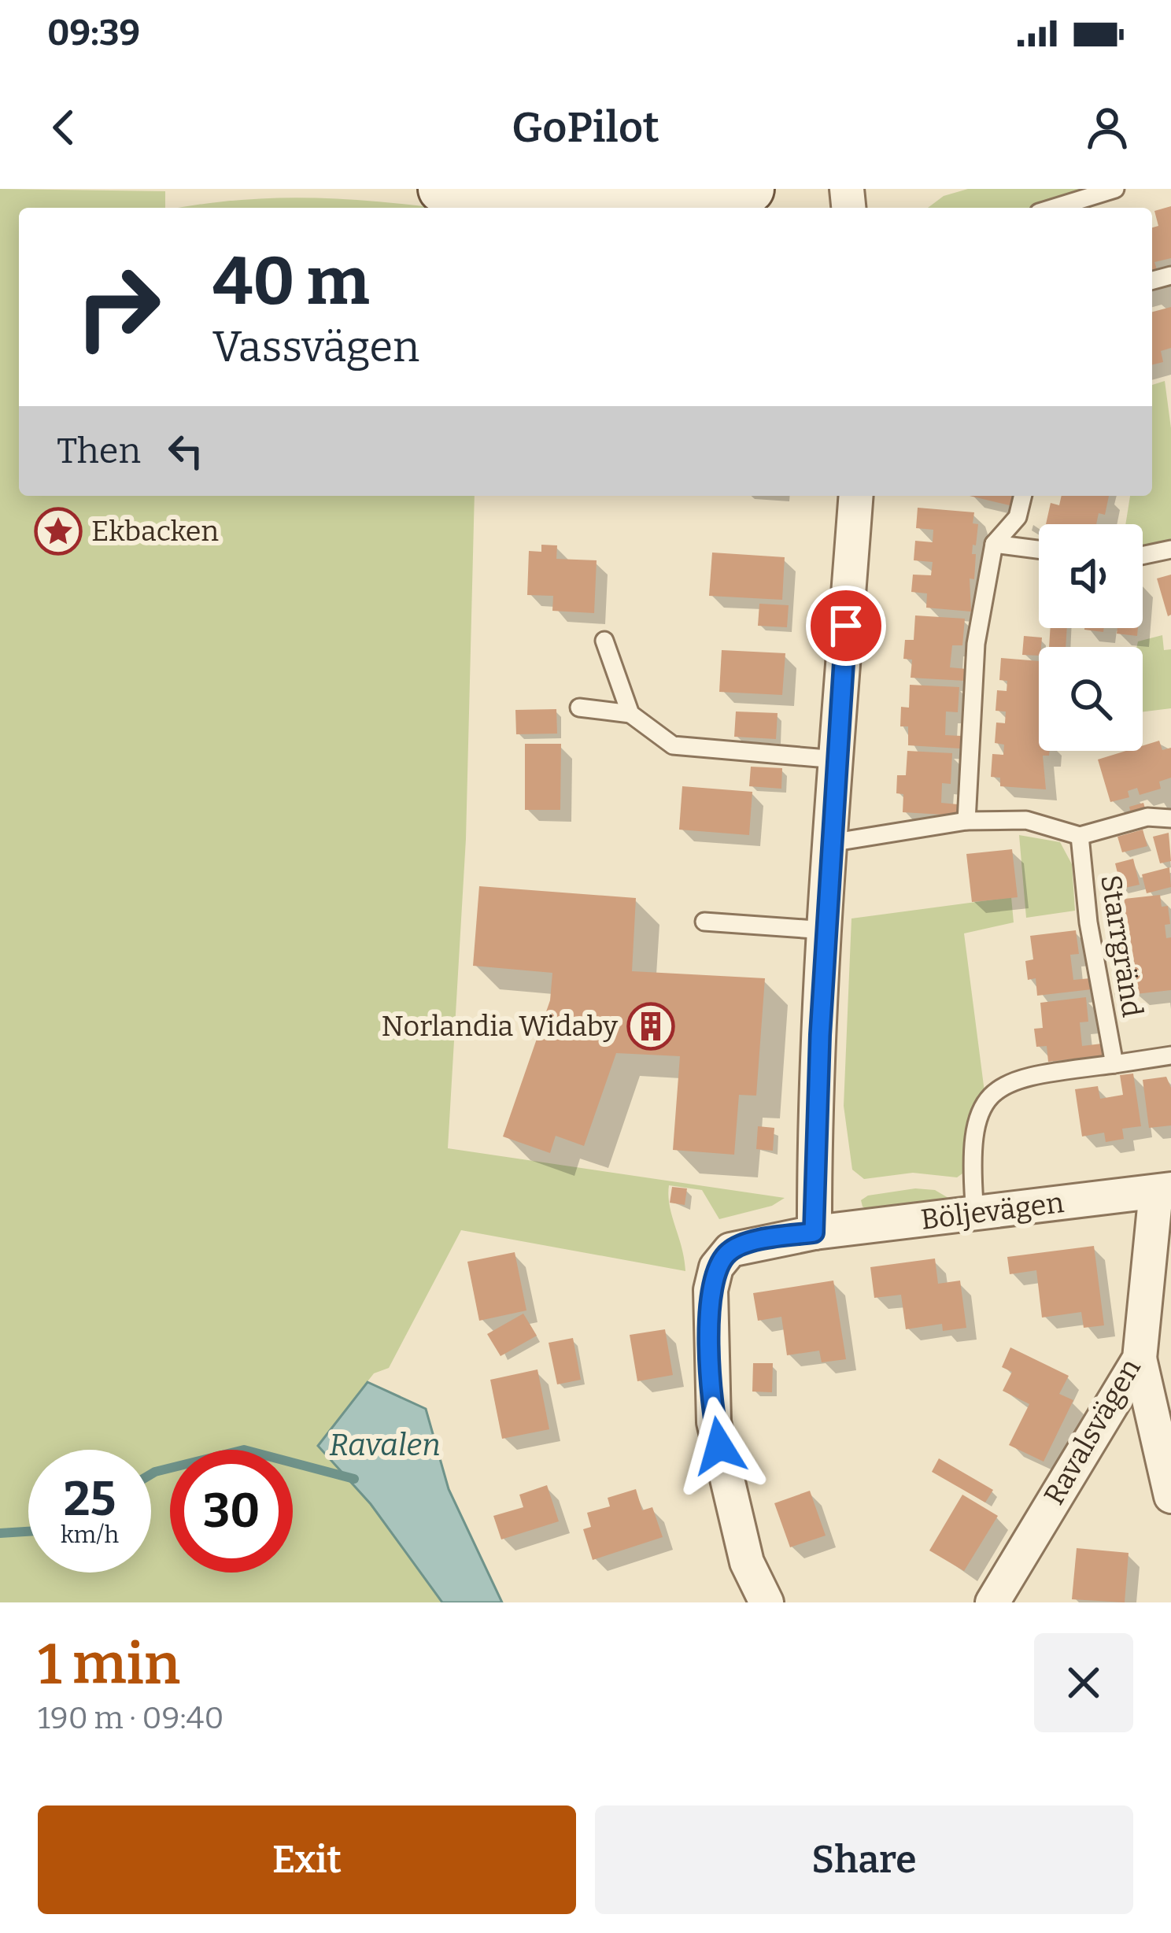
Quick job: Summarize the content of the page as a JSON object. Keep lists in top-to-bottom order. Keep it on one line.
{"streets":{"street":["Böljevägen","Ravalsvägen"],"lane":["Starrgränd"]},"crossings":[["Böljevägen","Ravalsvägen"]],"water":["Ravalen"],"places":{"place":["Ekbacken"],"building":["Norlandia Widaby"]},"page":{"status":"09:39","header":"GoPilot","turn":["40 m","Vassvägen"],"then":"Then","speed":"25 km/h","limit":"30","heading":["1 min","190 m · 09:40"],"buttons":["Exit","Share"]}}
